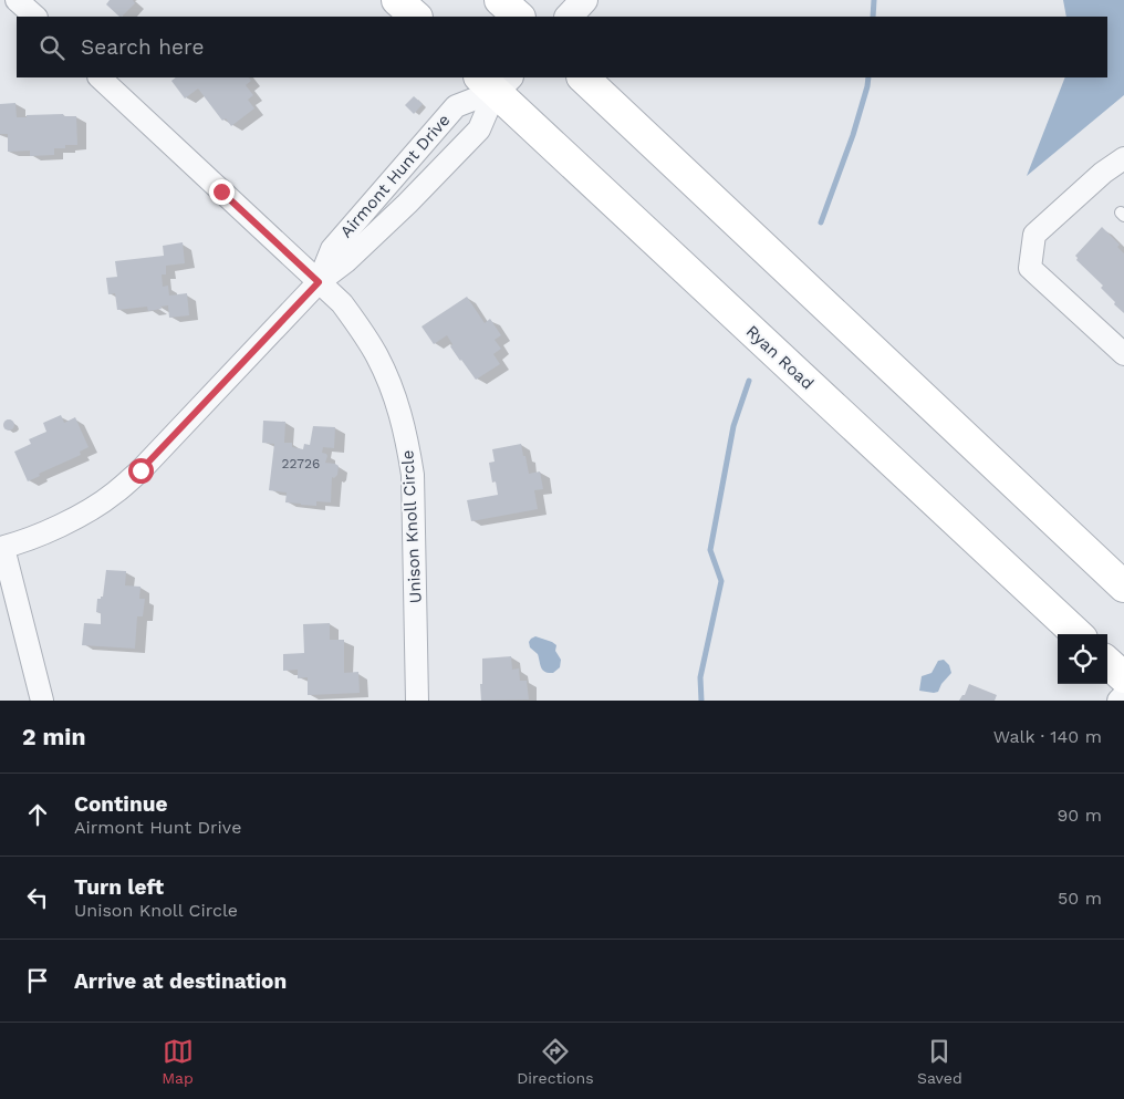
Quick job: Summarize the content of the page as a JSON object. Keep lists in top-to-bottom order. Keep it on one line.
{"streets":{"main road":["Ryan Road"],"street":["Airmont Hunt Drive","Unison Knoll Circle"]},"crossings":[["Airmont Hunt Drive","Ryan Road"],["Airmont Hunt Drive","Unison Knoll Circle"]],"house_numbers":["22726"],"page":{"search":"Search here","heading":["2 min","Walk · 140 m"],"list":[["Continue","Airmont Hunt Drive","90 m"],["Turn left","Unison Knoll Circle","50 m"],"Arrive at destination"],"nav":["Map","Directions","Saved"]}}
